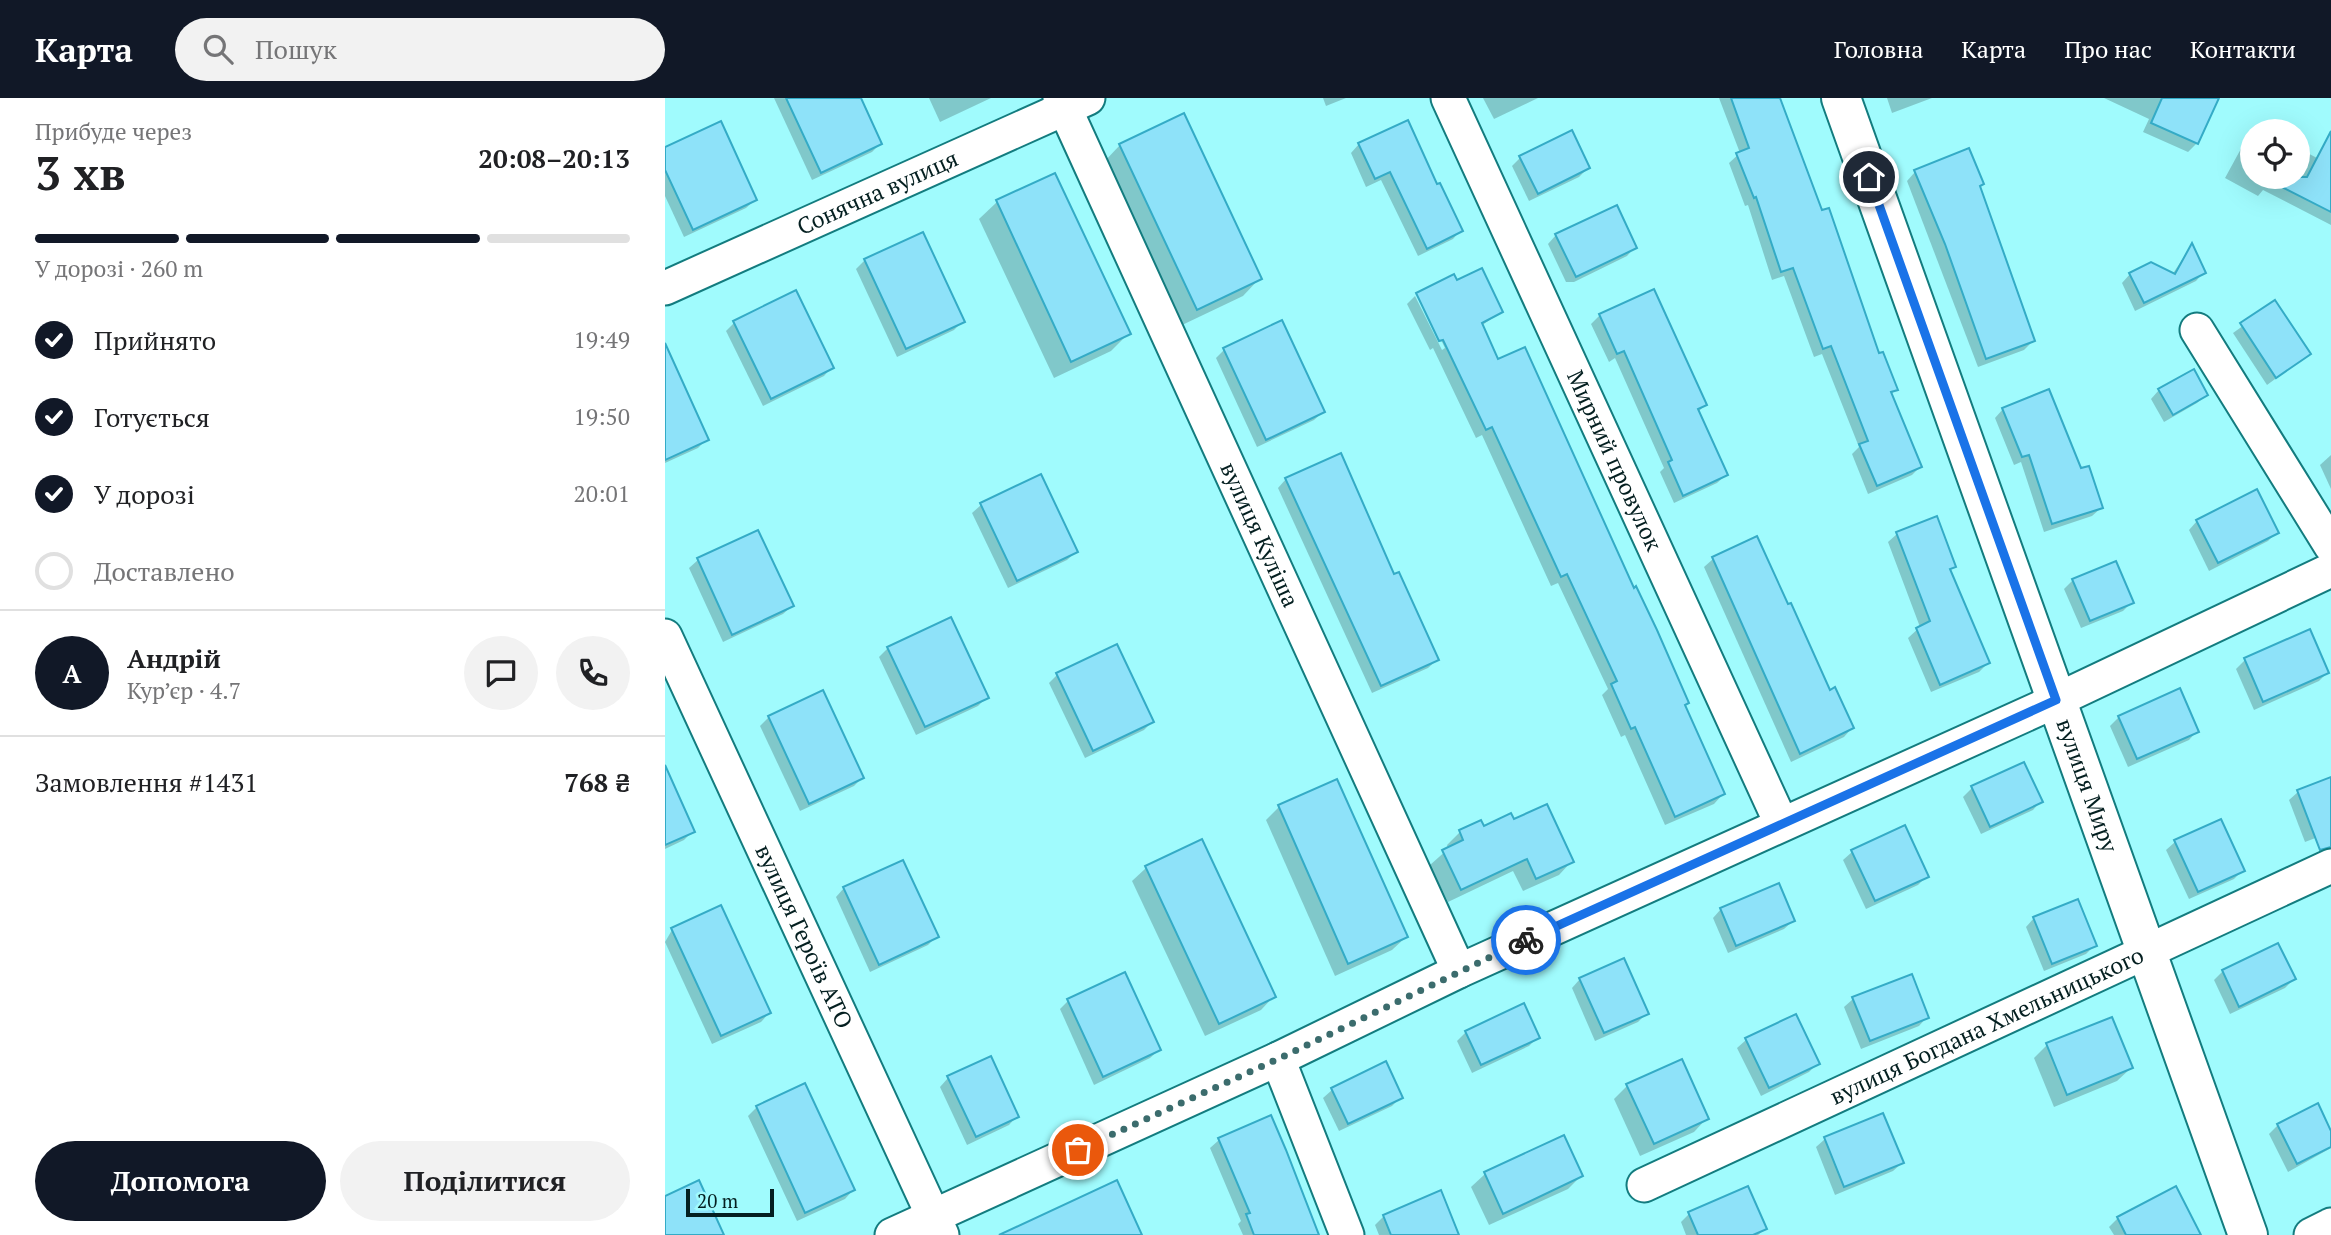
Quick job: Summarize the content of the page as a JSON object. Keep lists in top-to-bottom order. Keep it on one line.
{"streets":{"street":["Сонячна вулиця","Мирний провулок","вулиця Куліша","вулиця Миру","вулиця Героїв АТО","вулиця Богдана Хмельницького"]},"crossings":[["Сонячна вулиця","вулиця Куліша"],["вулиця Миру","вулиця Богдана Хмельницького"]],"scale_bar":"20 m","page":{"header":"Карта","search":"Пошук","nav":["Головна","Карта","Про нас","Контакти"],"heading":["3 хв","Прибуде через","20:08–20:13"],"panel":["Андрій","Кур’єр · 4.7","Замовлення #1431","768 ₴"],"bar":"У дорозі · 260 m","list":[["Прийнято","19:49"],["Готується","19:50"],["У дорозі","20:01"],"Доставлено"],"round":"А","buttons":["Допомога","Поділитися"],"scale":"20 m"}}
